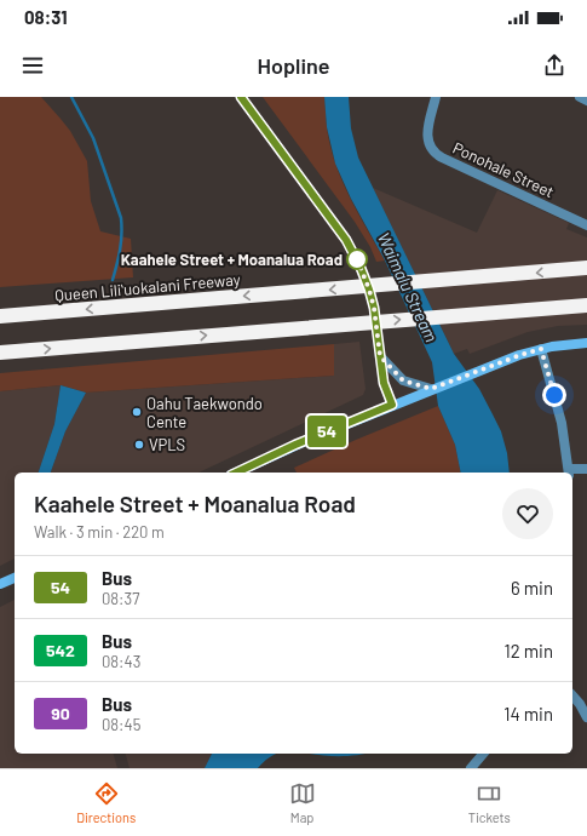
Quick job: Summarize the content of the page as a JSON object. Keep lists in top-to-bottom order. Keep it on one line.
{"streets":{"highway":["Queen Liliʻuokalani Freeway"],"street":["Ponohale Street"]},"water":["Waimalu Stream"],"places":["Kaahele Street + Moanalua Road","Oahu Taekwondo Cente","VPLS"],"lines":["bus line 54"],"page":{"status":"08:31","header":"Hopline","on_map":"54","heading":["Kaahele Street + Moanalua Road","Walk · 3 min · 220 m"],"list":[{"mark":"54","name":"Bus","note":"08:37","value":"6 min"},{"mark":"542","name":"Bus","note":"08:43","value":"12 min"},{"mark":"90","name":"Bus","note":"08:45","value":"14 min"}],"tabs":["Directions","Map","Tickets"]}}
